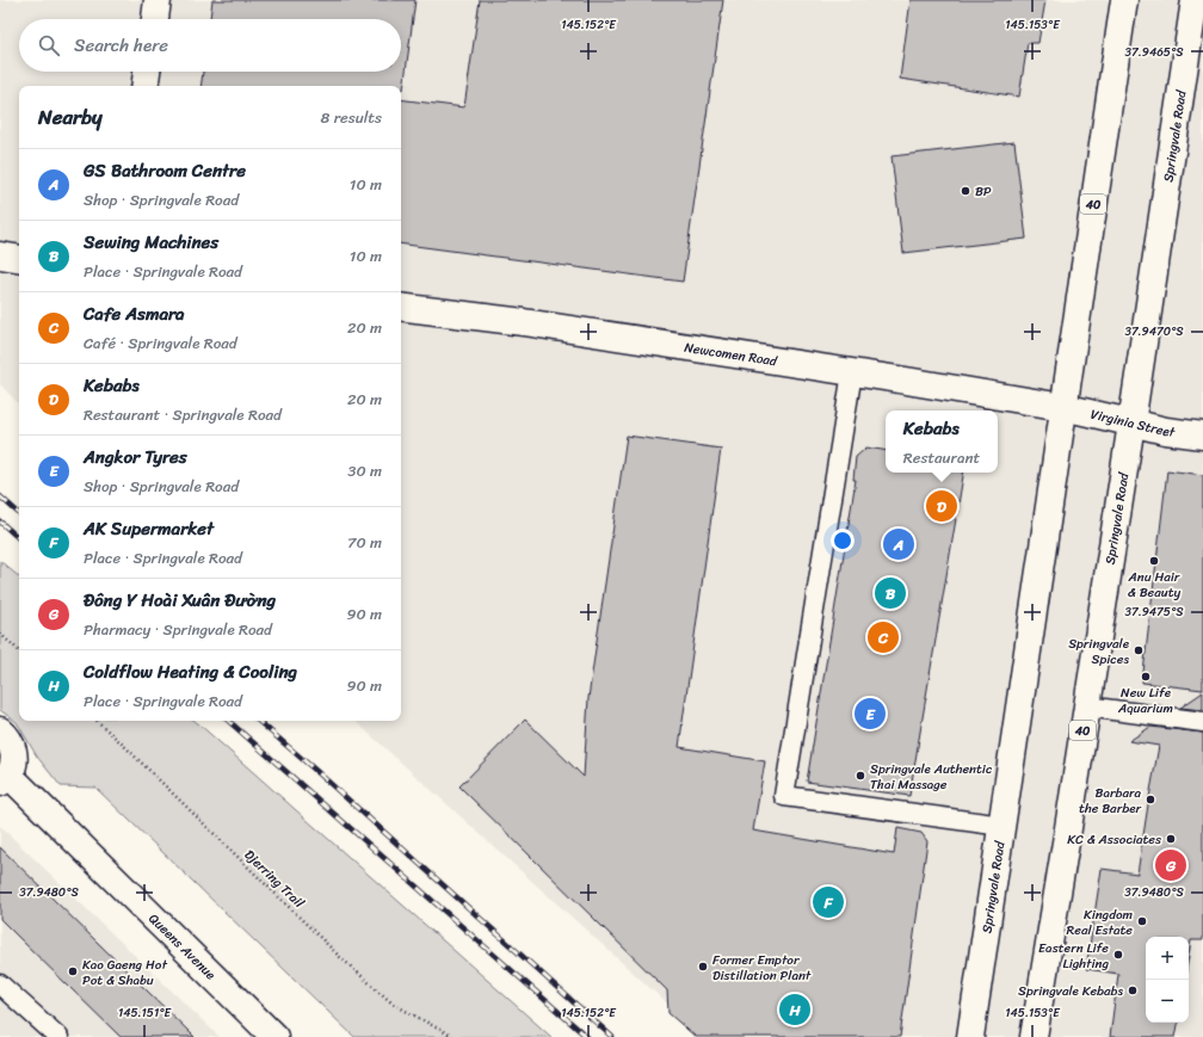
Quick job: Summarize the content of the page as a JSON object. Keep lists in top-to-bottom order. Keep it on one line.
{"streets":{"main road":["Springvale Road","40","Newcomen Road","Virginia Street","Queens Avenue"],"path":["Djerring Trail"]},"crossings":[["Springvale Road","Newcomen Road"],["Springvale Road","Virginia Street"],["Newcomen Road","Virginia Street"]],"places":["BP","Anu Hair & Beauty","Springvale Spices","New Life Aquarium","Springvale Authentic Thai Massage","Barbara the Barber","KC & Associates","Kingdom Real Estate","Eastern Life Lighting","Former Emptor Distillation Plant","Kao Gaeng Hot Pot & Shabu","Springvale Kebabs"],"page":{"search":"Search here","heading":["Nearby","8 results"],"list":[{"mark":"A","name":"GS Bathroom Centre","note":"Shop · Springvale Road","value":"10 m"},{"mark":"B","name":"Sewing Machines","note":"Place · Springvale Road","value":"10 m"},{"mark":"C","name":"Cafe Asmara","note":"Café · Springvale Road","value":"20 m"},{"mark":"D","name":"Kebabs","note":"Restaurant · Springvale Road","value":"20 m"},{"mark":"E","name":"Angkor Tyres","note":"Shop · Springvale Road","value":"30 m"},{"mark":"F","name":"AK Supermarket","note":"Place · Springvale Road","value":"70 m"},{"mark":"G","name":"Đông Y Hoài Xuân Đường","note":"Pharmacy · Springvale Road","value":"90 m"},{"mark":"H","name":"Coldflow Heating & Cooling","note":"Place · Springvale Road","value":"90 m"}],"popup":["Kebabs","Restaurant"],"pins":["D","A","B","C","E","G","F","H"],"map_buttons":["+","−"]},"coordinates":["145.152°E","145.153°E","37.9465°S","37.9470°S","37.9475°S","37.9480°S","145.151°E"]}
